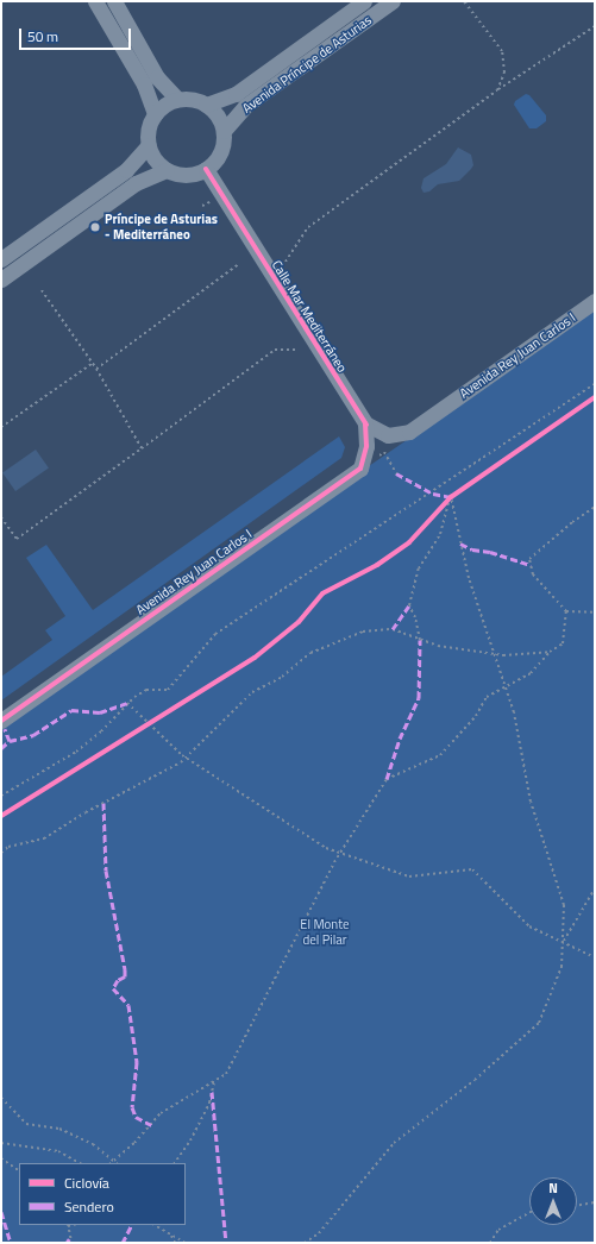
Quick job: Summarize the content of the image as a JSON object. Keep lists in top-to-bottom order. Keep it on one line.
{"streets":{"street":["Avenida Príncipe de Asturias","Calle Mar Mediterráneo","Avenida Rey Juan Carlos I"]},"crossings":[["Avenida Príncipe de Asturias","Calle Mar Mediterráneo"],["Calle Mar Mediterráneo","Avenida Rey Juan Carlos I"]],"parks":["El Monte del Pilar"],"places":["Príncipe de Asturias - Mediterráneo"],"legend":["Ciclovía","Sendero"],"scale_bar":"50 m","north":"top"}
